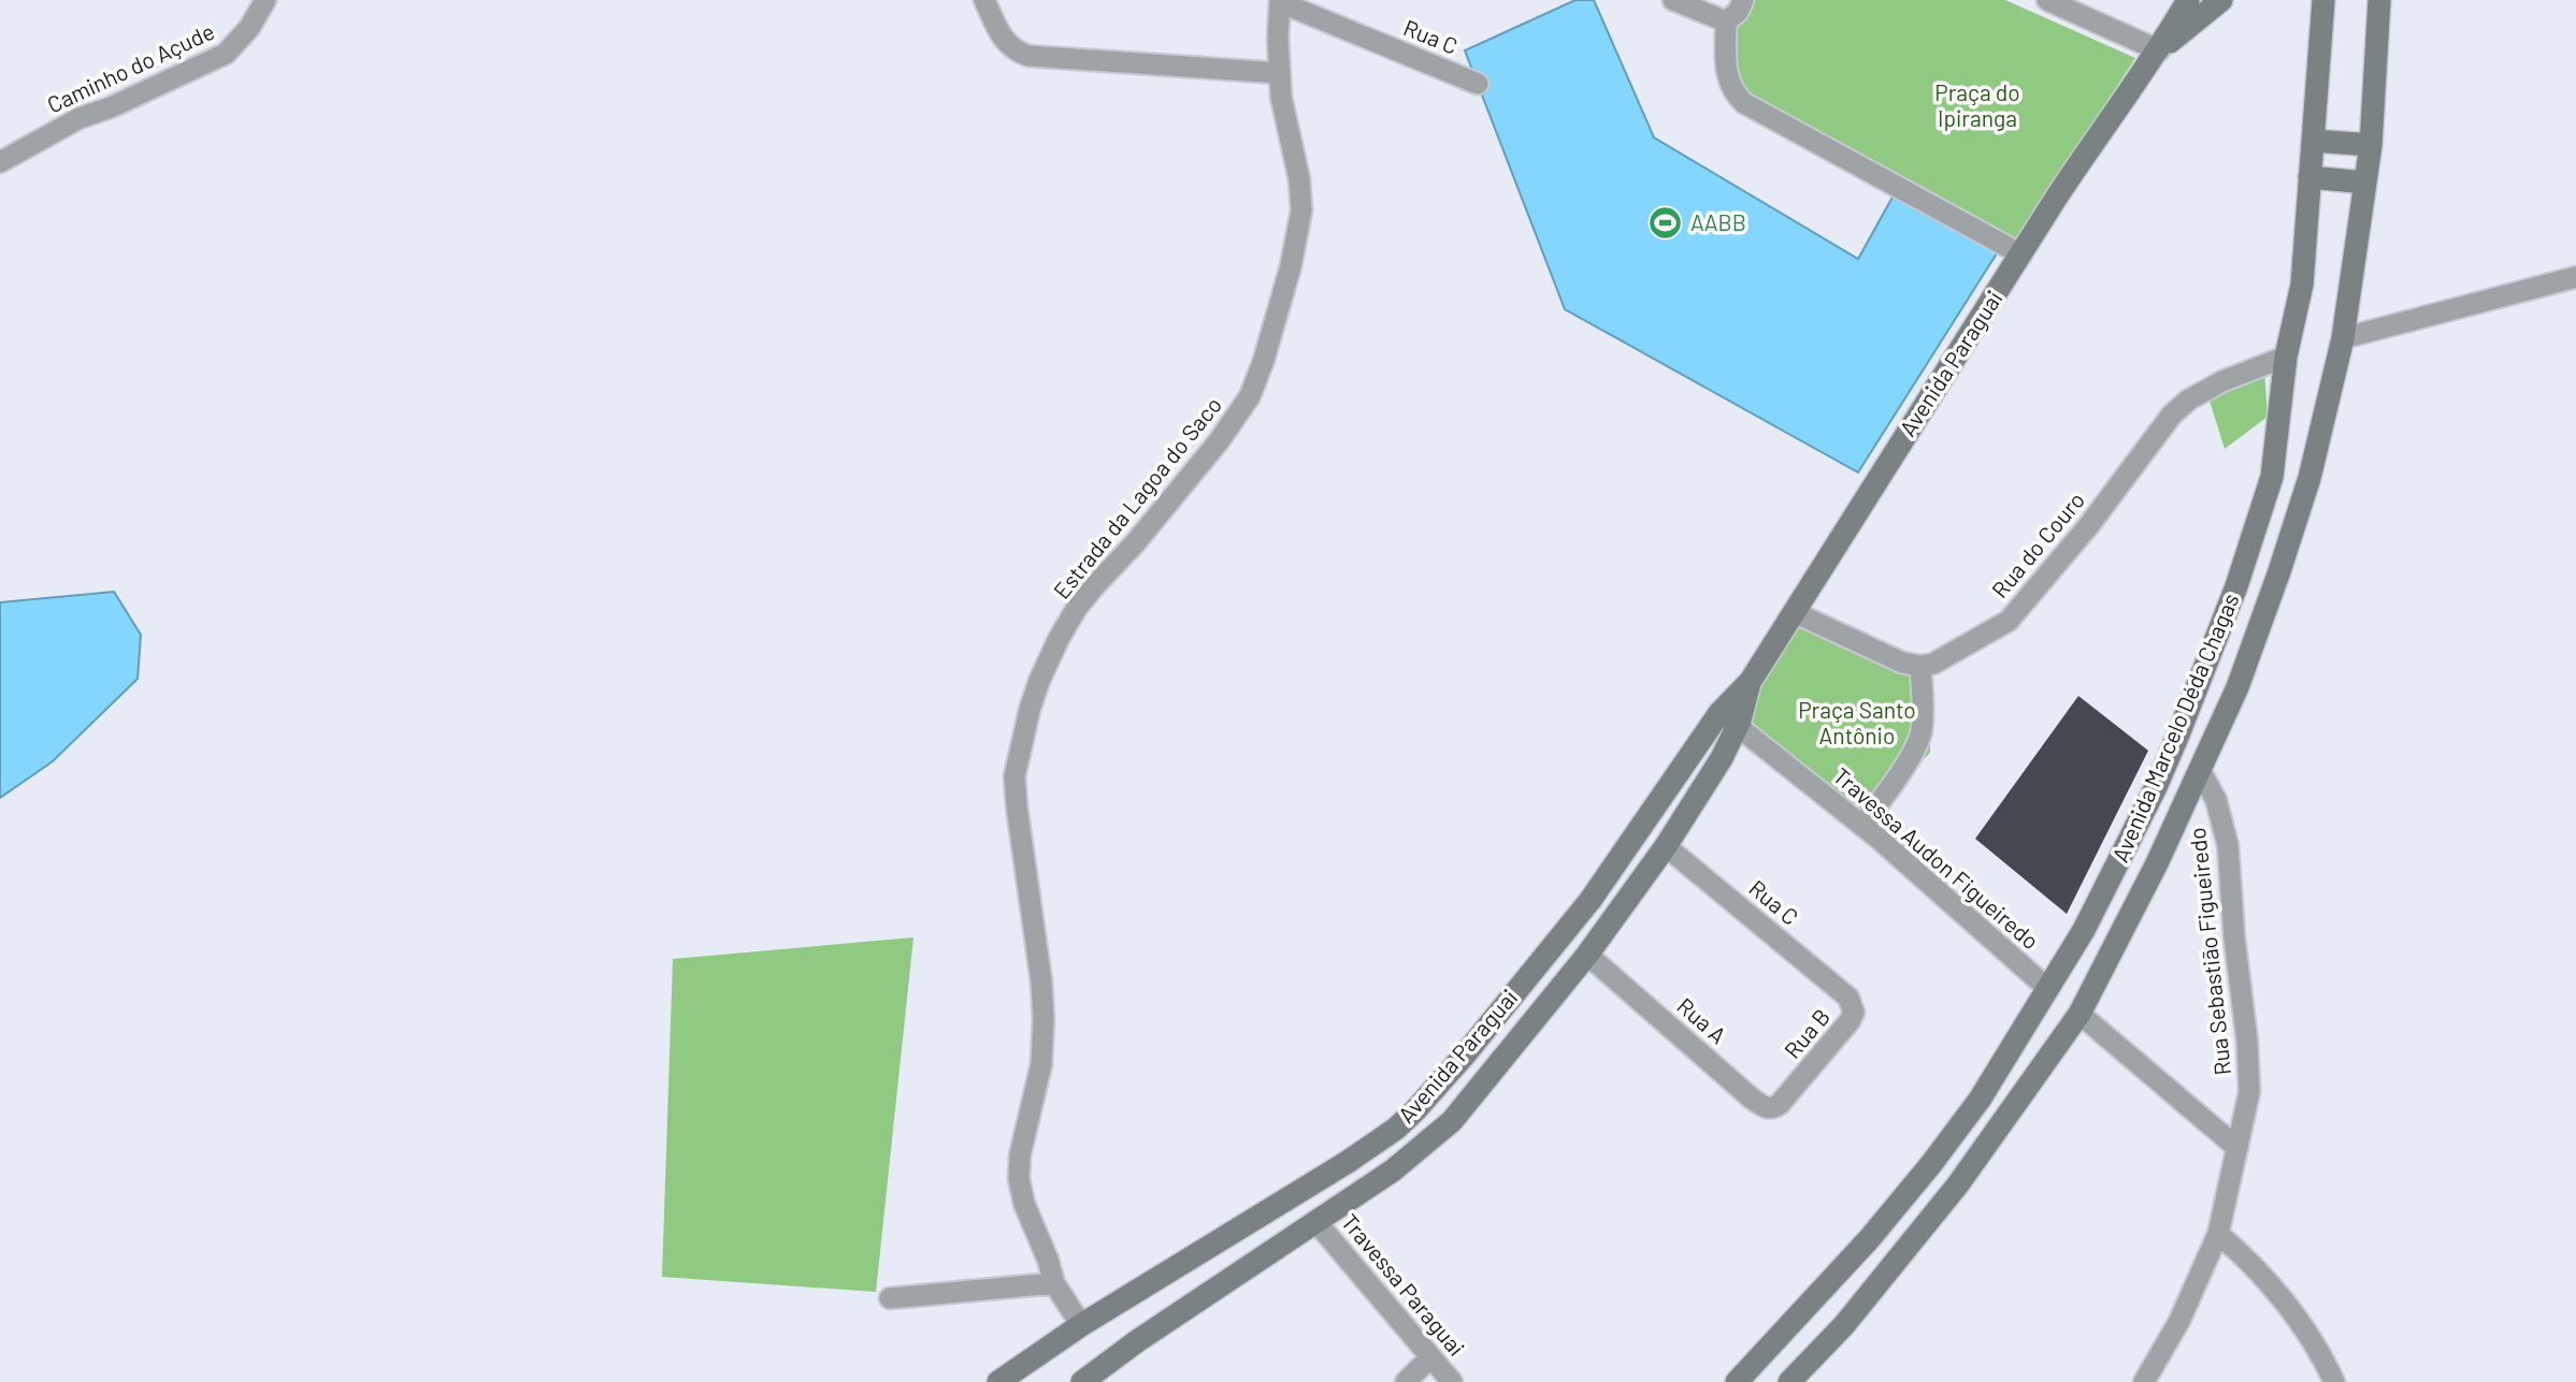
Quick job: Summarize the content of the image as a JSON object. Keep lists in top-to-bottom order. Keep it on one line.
{"streets":{"main road":["Avenida Paraguai","Avenida Marcelo Déda Chagas"],"street":["Rua C","Caminho do Açude","Estrada da Lagoa do Saco","Rua do Couro","Travessa Audon Figueiredo","Rua Sebastião Figueiredo","Rua A","Rua B","Travessa Paraguai"]},"crossings":[["Rua C","Avenida Paraguai"],["Rua C","Estrada da Lagoa do Saco"],["Rua C","Rua B"],["Avenida Paraguai","Estrada da Lagoa do Saco"],["Avenida Paraguai","Travessa Audon Figueiredo"],["Avenida Paraguai","Rua A"],["Avenida Paraguai","Travessa Paraguai"],["Rua do Couro","Avenida Marcelo Déda Chagas"],["Avenida Marcelo Déda Chagas","Travessa Audon Figueiredo"],["Avenida Marcelo Déda Chagas","Rua Sebastião Figueiredo"],["Rua A","Rua B"]],"parks":["Praça do Ipiranga","Praça Santo Antônio"],"places":{"sports":["AABB"]}}
